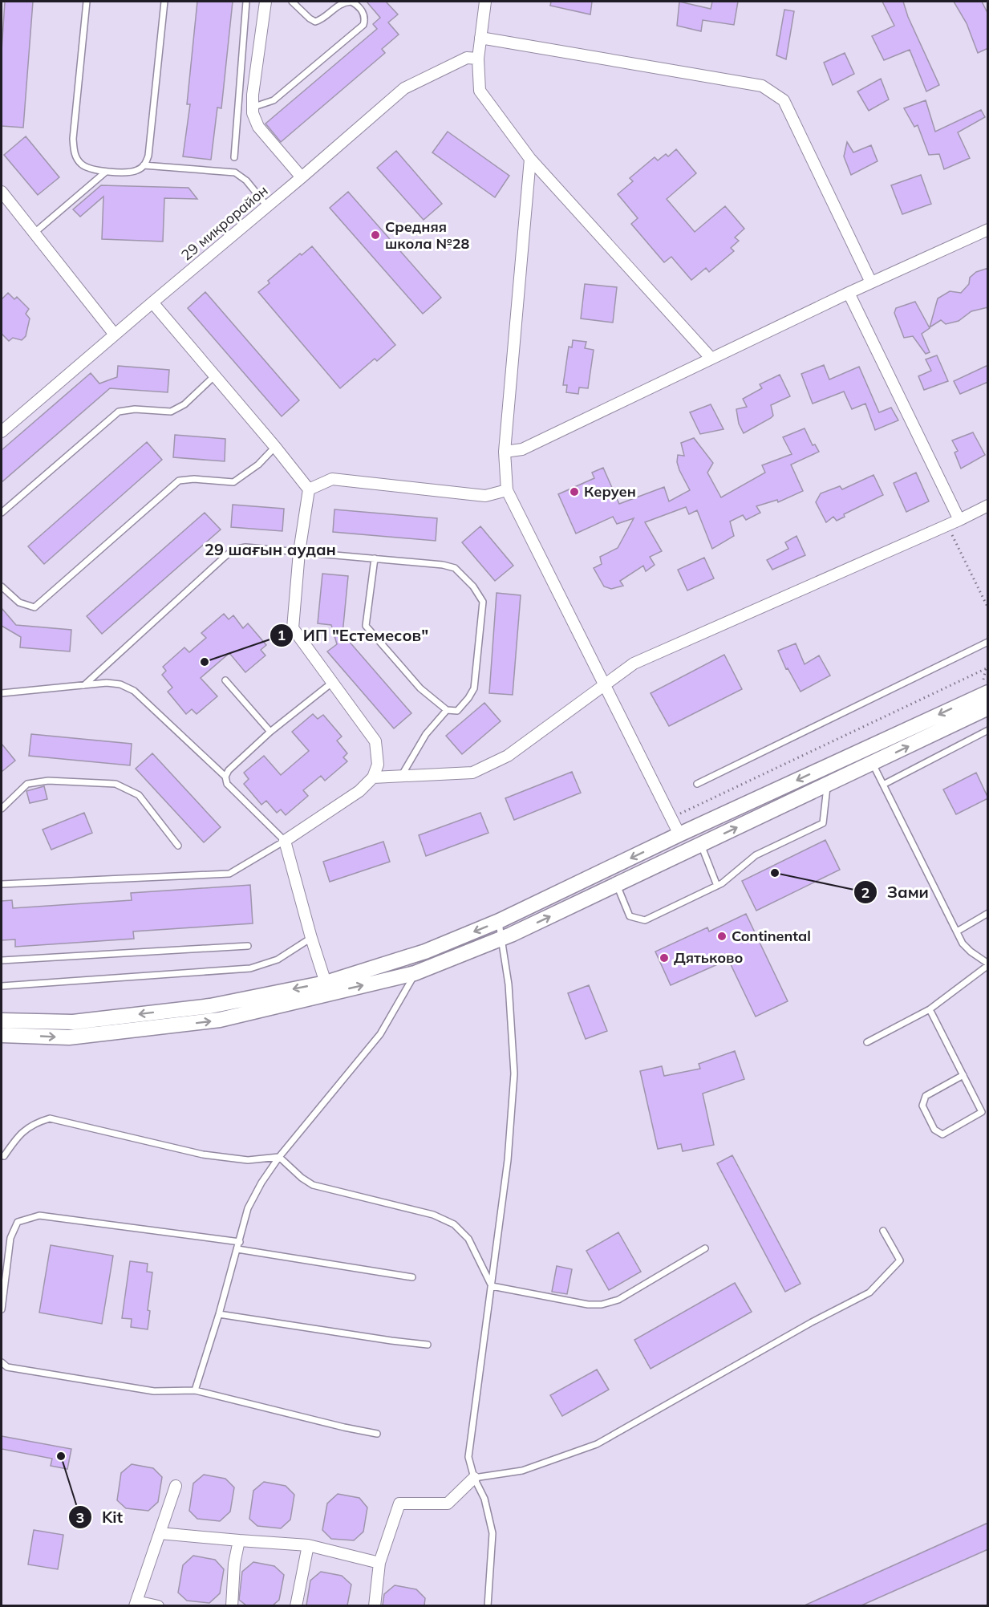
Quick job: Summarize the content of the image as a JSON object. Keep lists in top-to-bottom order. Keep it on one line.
{"streets":{"street":["29 микрорайон"]},"districts":["29 шағын аудан"],"places":["Средняя школа №28","Керуен","ИП \"Естемесов\"","Зами","Continental","Дятьково","Kit"]}
